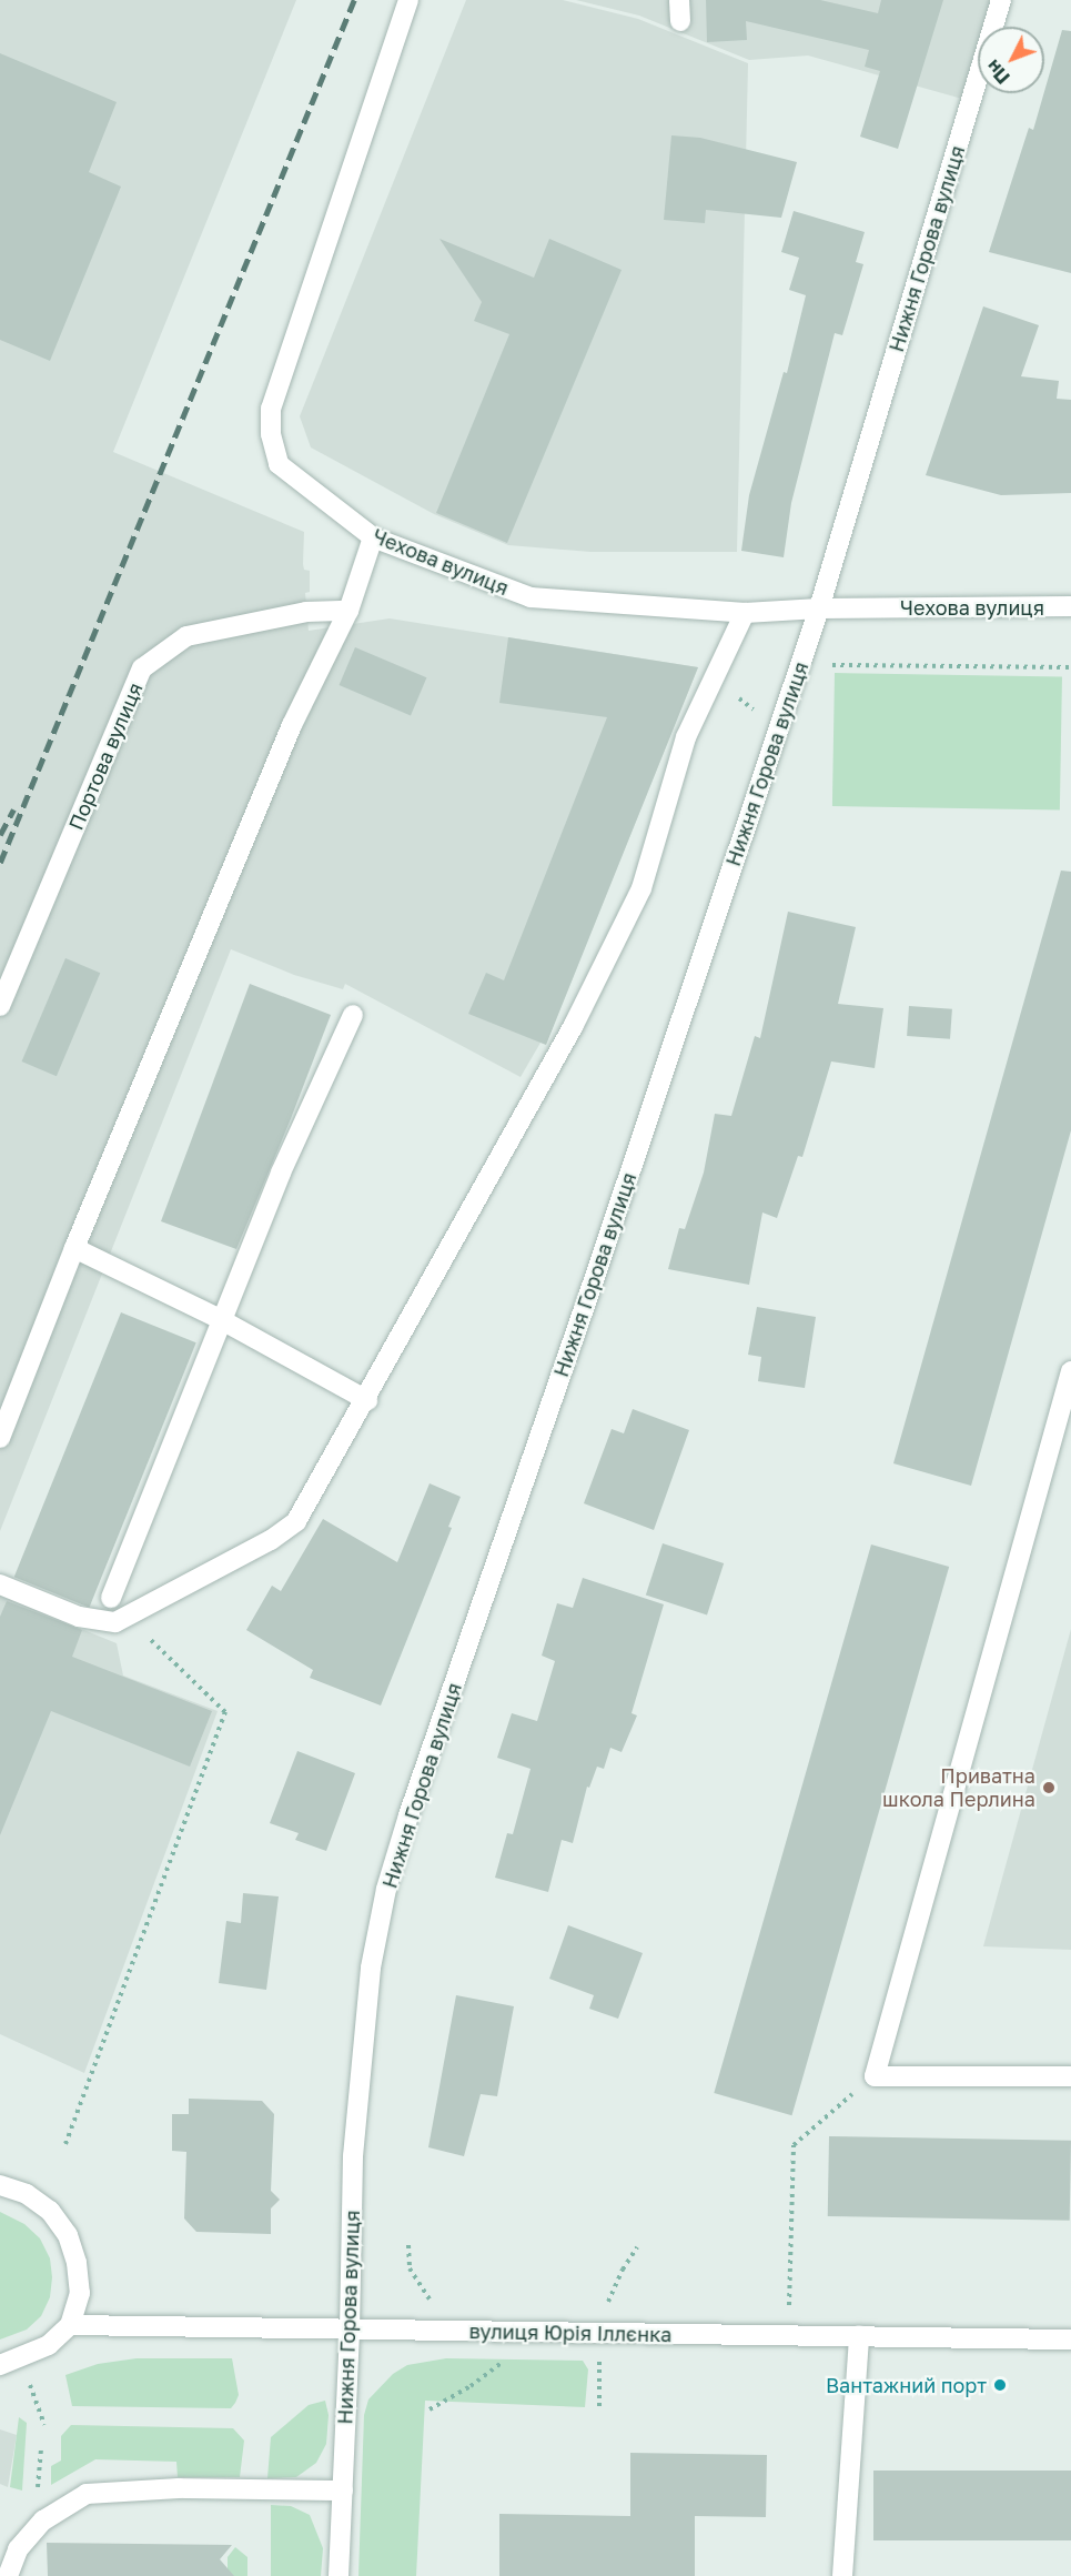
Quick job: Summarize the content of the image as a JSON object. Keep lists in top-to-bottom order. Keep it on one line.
{"streets":{"street":["Нижня Горова вулиця","Чехова вулиця","Портова вулиця","вулиця Юрія Іллєнка"]},"crossings":[["Нижня Горова вулиця","Чехова вулиця"],["Нижня Горова вулиця","вулиця Юрія Іллєнка"]],"places":["Приватна школа Перлина","Вантажний порт"],"north":"bottom left"}
